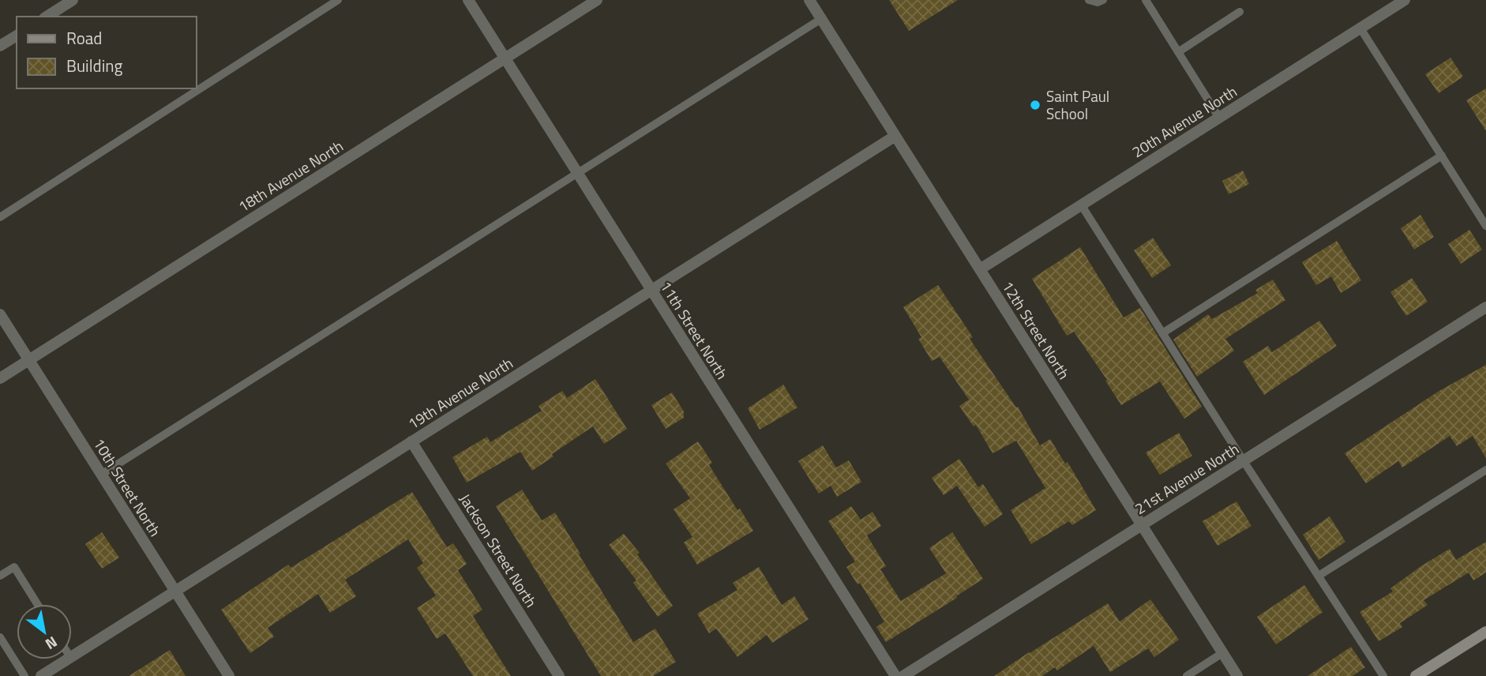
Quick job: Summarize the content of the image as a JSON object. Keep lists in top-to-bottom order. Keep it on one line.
{"streets":{"street":["20th Avenue North","18th Avenue North","11th Street North","12th Street North","19th Avenue North","21st Avenue North","10th Street North","Jackson Street North"]},"crossings":[["20th Avenue North","12th Street North"],["18th Avenue North","11th Street North"],["18th Avenue North","10th Street North"],["11th Street North","19th Avenue North"],["12th Street North","19th Avenue North"],["12th Street North","21st Avenue North"],["19th Avenue North","10th Street North"],["19th Avenue North","Jackson Street North"]],"places":["Saint Paul School"],"legend":["Road","Building"],"north":"bottom right"}
